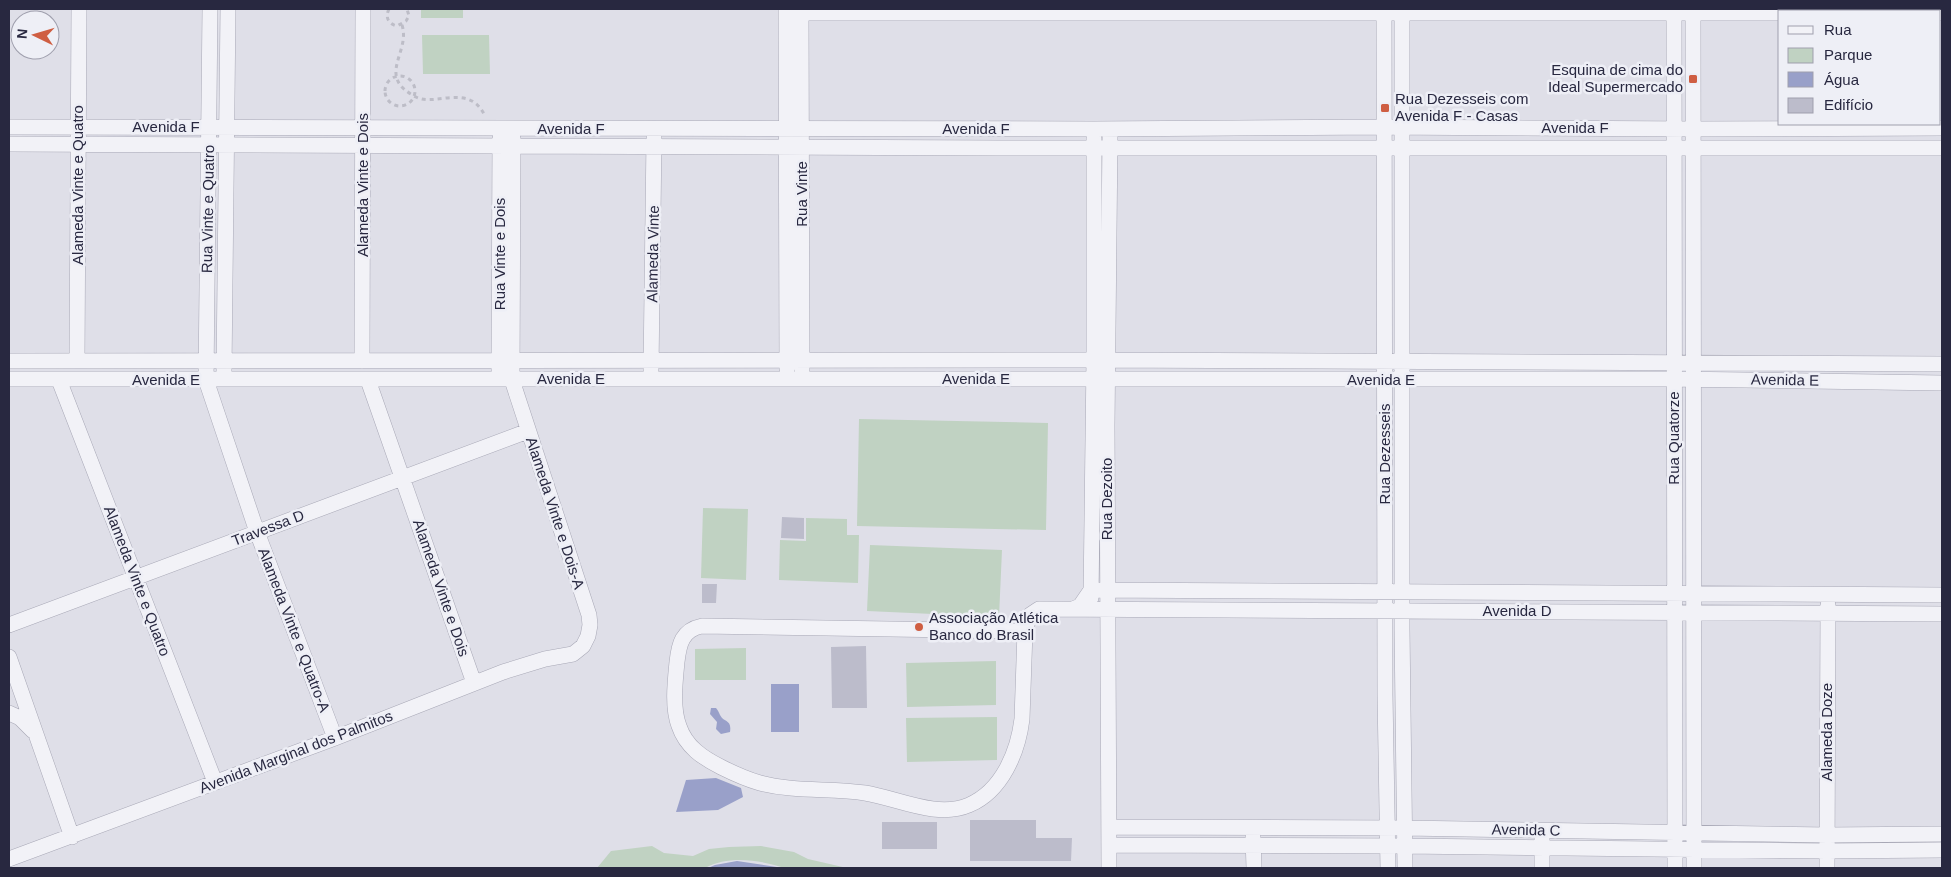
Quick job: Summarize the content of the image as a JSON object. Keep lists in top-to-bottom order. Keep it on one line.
{"streets":{"street":["Avenida F","Alameda Vinte e Quatro","Alameda Vinte e Dois","Rua Vinte","Rua Vinte e Quatro","Rua Vinte e Dois","Alameda Vinte","Avenida E","Rua Quatorze","Rua Dezesseis","Rua Dezoito","Alameda Vinte e Dois-A","Travessa D","Avenida D","Alameda Vinte e Quatro-A","Alameda Doze","Avenida Marginal dos Palmitos","Avenida C"]},"crossings":[["Avenida F","Alameda Vinte e Quatro"],["Avenida F","Alameda Vinte e Dois"],["Avenida F","Rua Vinte"],["Avenida F","Rua Vinte e Quatro"],["Avenida F","Rua Vinte e Dois"],["Avenida F","Alameda Vinte"],["Avenida F","Rua Quatorze"],["Avenida F","Rua Dezesseis"],["Avenida F","Rua Dezoito"],["Alameda Vinte e Quatro","Avenida E"],["Alameda Vinte e Quatro","Travessa D"],["Alameda Vinte e Quatro","Avenida Marginal dos Palmitos"],["Alameda Vinte e Dois","Avenida E"],["Alameda Vinte e Dois","Travessa D"],["Alameda Vinte e Dois","Avenida Marginal dos Palmitos"],["Rua Vinte","Avenida E"],["Rua Vinte e Quatro","Avenida E"],["Rua Vinte e Quatro","Alameda Vinte e Quatro-A"],["Rua Vinte e Dois","Avenida E"],["Rua Vinte e Dois","Alameda Vinte e Dois-A"],["Alameda Vinte","Avenida E"],["Avenida E","Rua Quatorze"],["Avenida E","Rua Dezesseis"],["Avenida E","Rua Dezoito"],["Avenida E","Alameda Vinte e Dois-A"],["Avenida E","Alameda Vinte e Quatro-A"],["Rua Quatorze","Avenida D"],["Rua Quatorze","Avenida C"],["Rua Dezesseis","Avenida D"],["Rua Dezesseis","Avenida C"],["Rua Dezoito","Avenida D"],["Rua Dezoito","Avenida C"],["Alameda Vinte e Dois-A","Travessa D"],["Alameda Vinte e Dois-A","Avenida Marginal dos Palmitos"],["Travessa D","Alameda Vinte e Quatro-A"],["Avenida D","Alameda Doze"],["Alameda Vinte e Quatro-A","Avenida Marginal dos Palmitos"],["Alameda Doze","Avenida C"]],"places":{"transit":["Esquina de cima do Ideal Supermercado","Rua Dezesseis com Avenida F - Casas"],"other":["Associação Atlética Banco do Brasil"]},"legend":["Rua","Parque","Água","Edifício"],"north":"left"}
